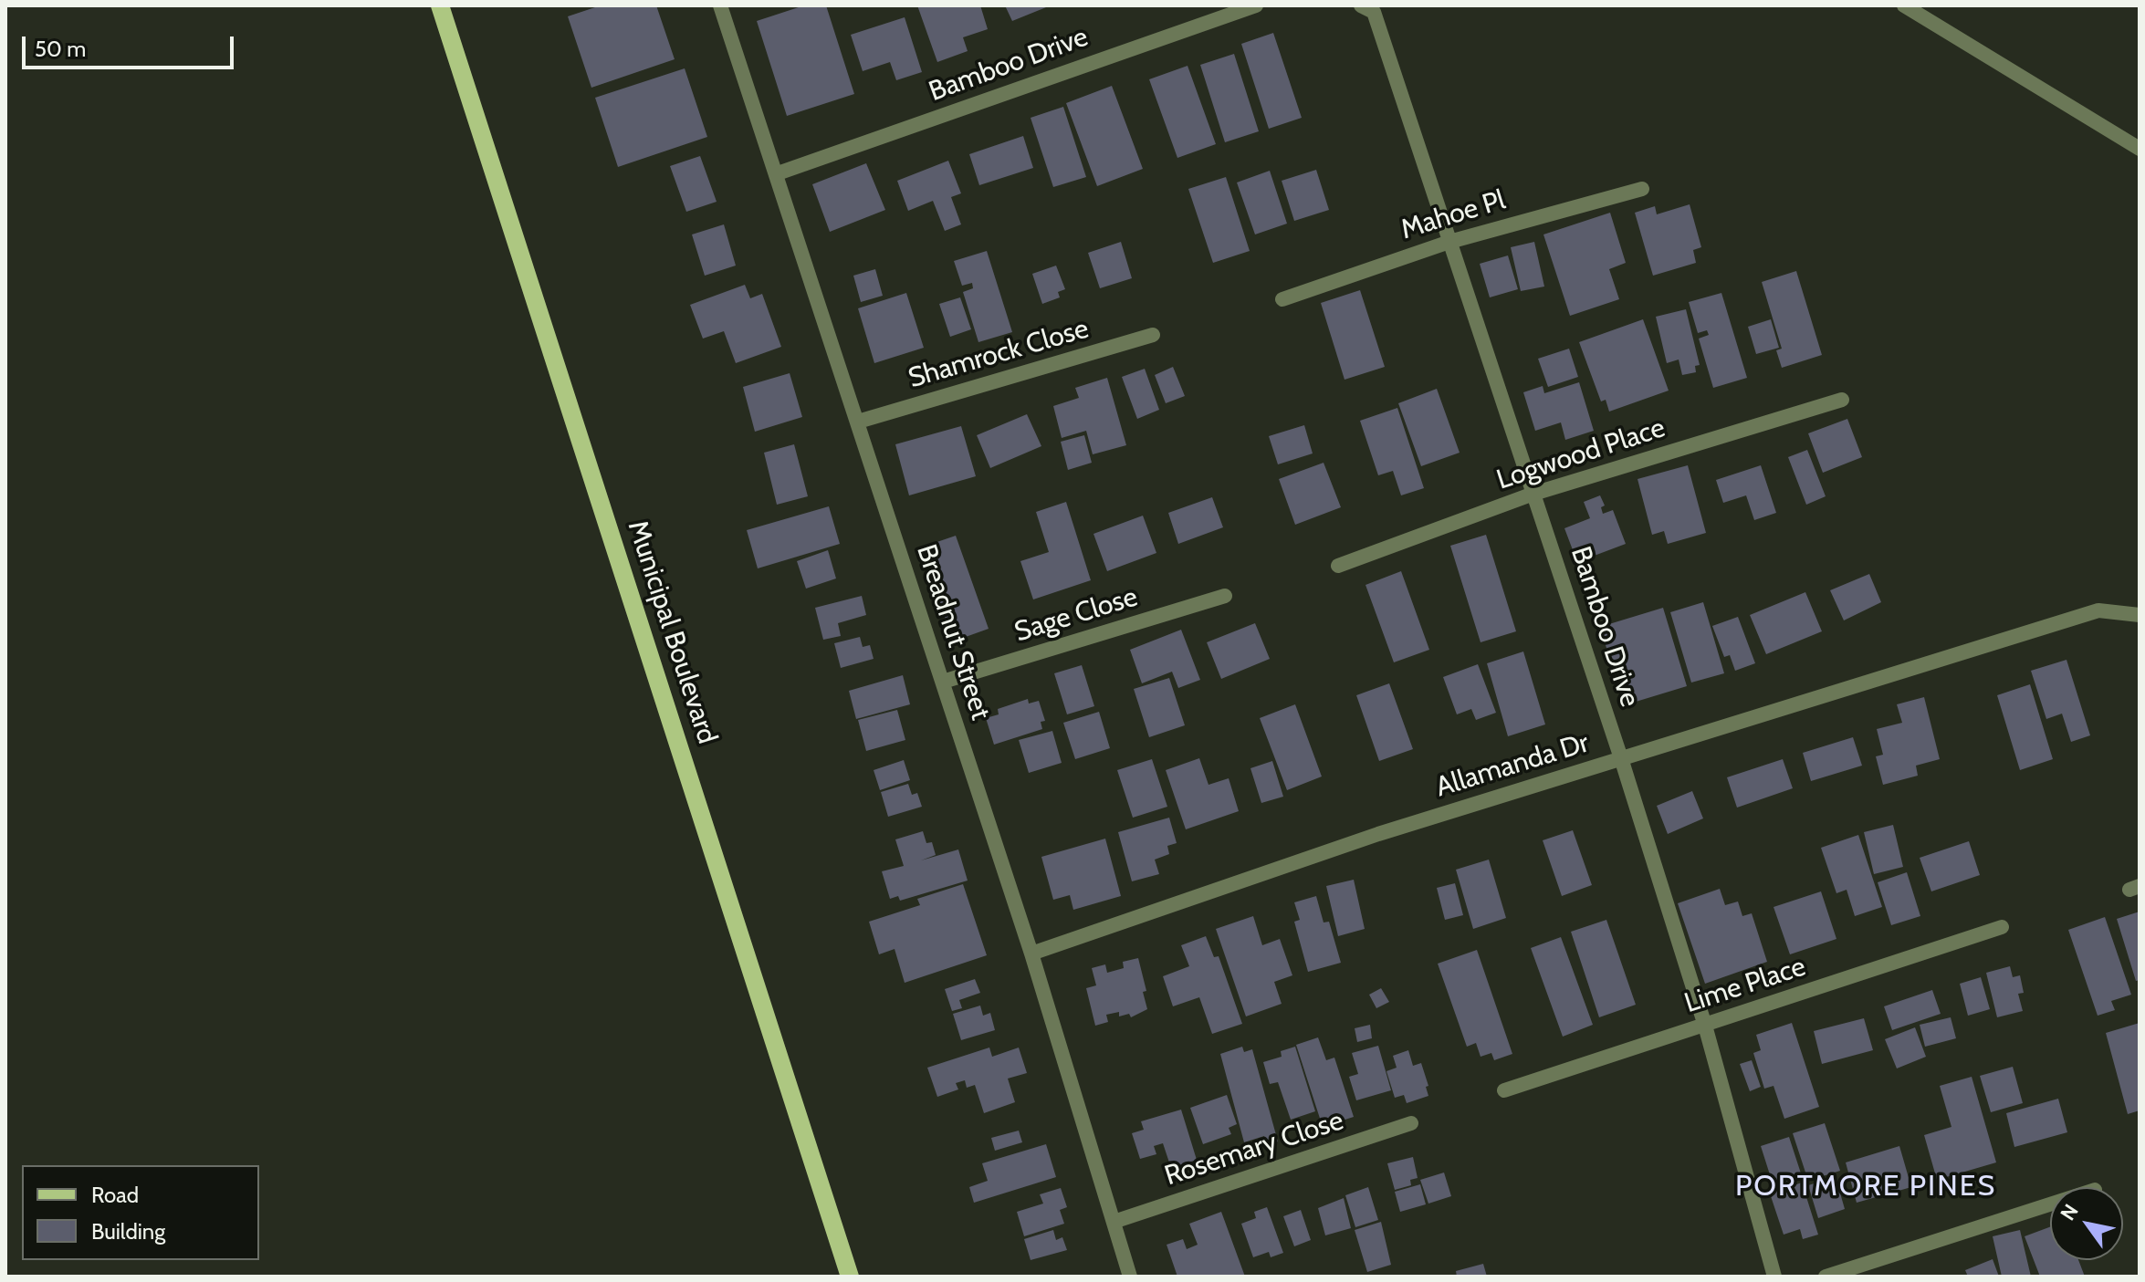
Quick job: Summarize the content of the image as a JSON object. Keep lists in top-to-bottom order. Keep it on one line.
{"streets":{"main road":["Municipal Boulevard"],"street":["Bamboo Drive","Mahoe Pl","Shamrock Close","Logwood Place","Sage Close","Breadnut Street","Allamanda Dr","Lime Place","Rosemary Close"]},"crossings":[["Bamboo Drive","Mahoe Pl"],["Bamboo Drive","Logwood Place"],["Bamboo Drive","Breadnut Street"],["Bamboo Drive","Allamanda Dr"],["Bamboo Drive","Lime Place"],["Shamrock Close","Breadnut Street"],["Sage Close","Breadnut Street"],["Breadnut Street","Allamanda Dr"],["Breadnut Street","Rosemary Close"]],"districts":["PORTMORE PINES"],"legend":["Road","Building"],"scale_bar":"50 m","north":"top left"}
